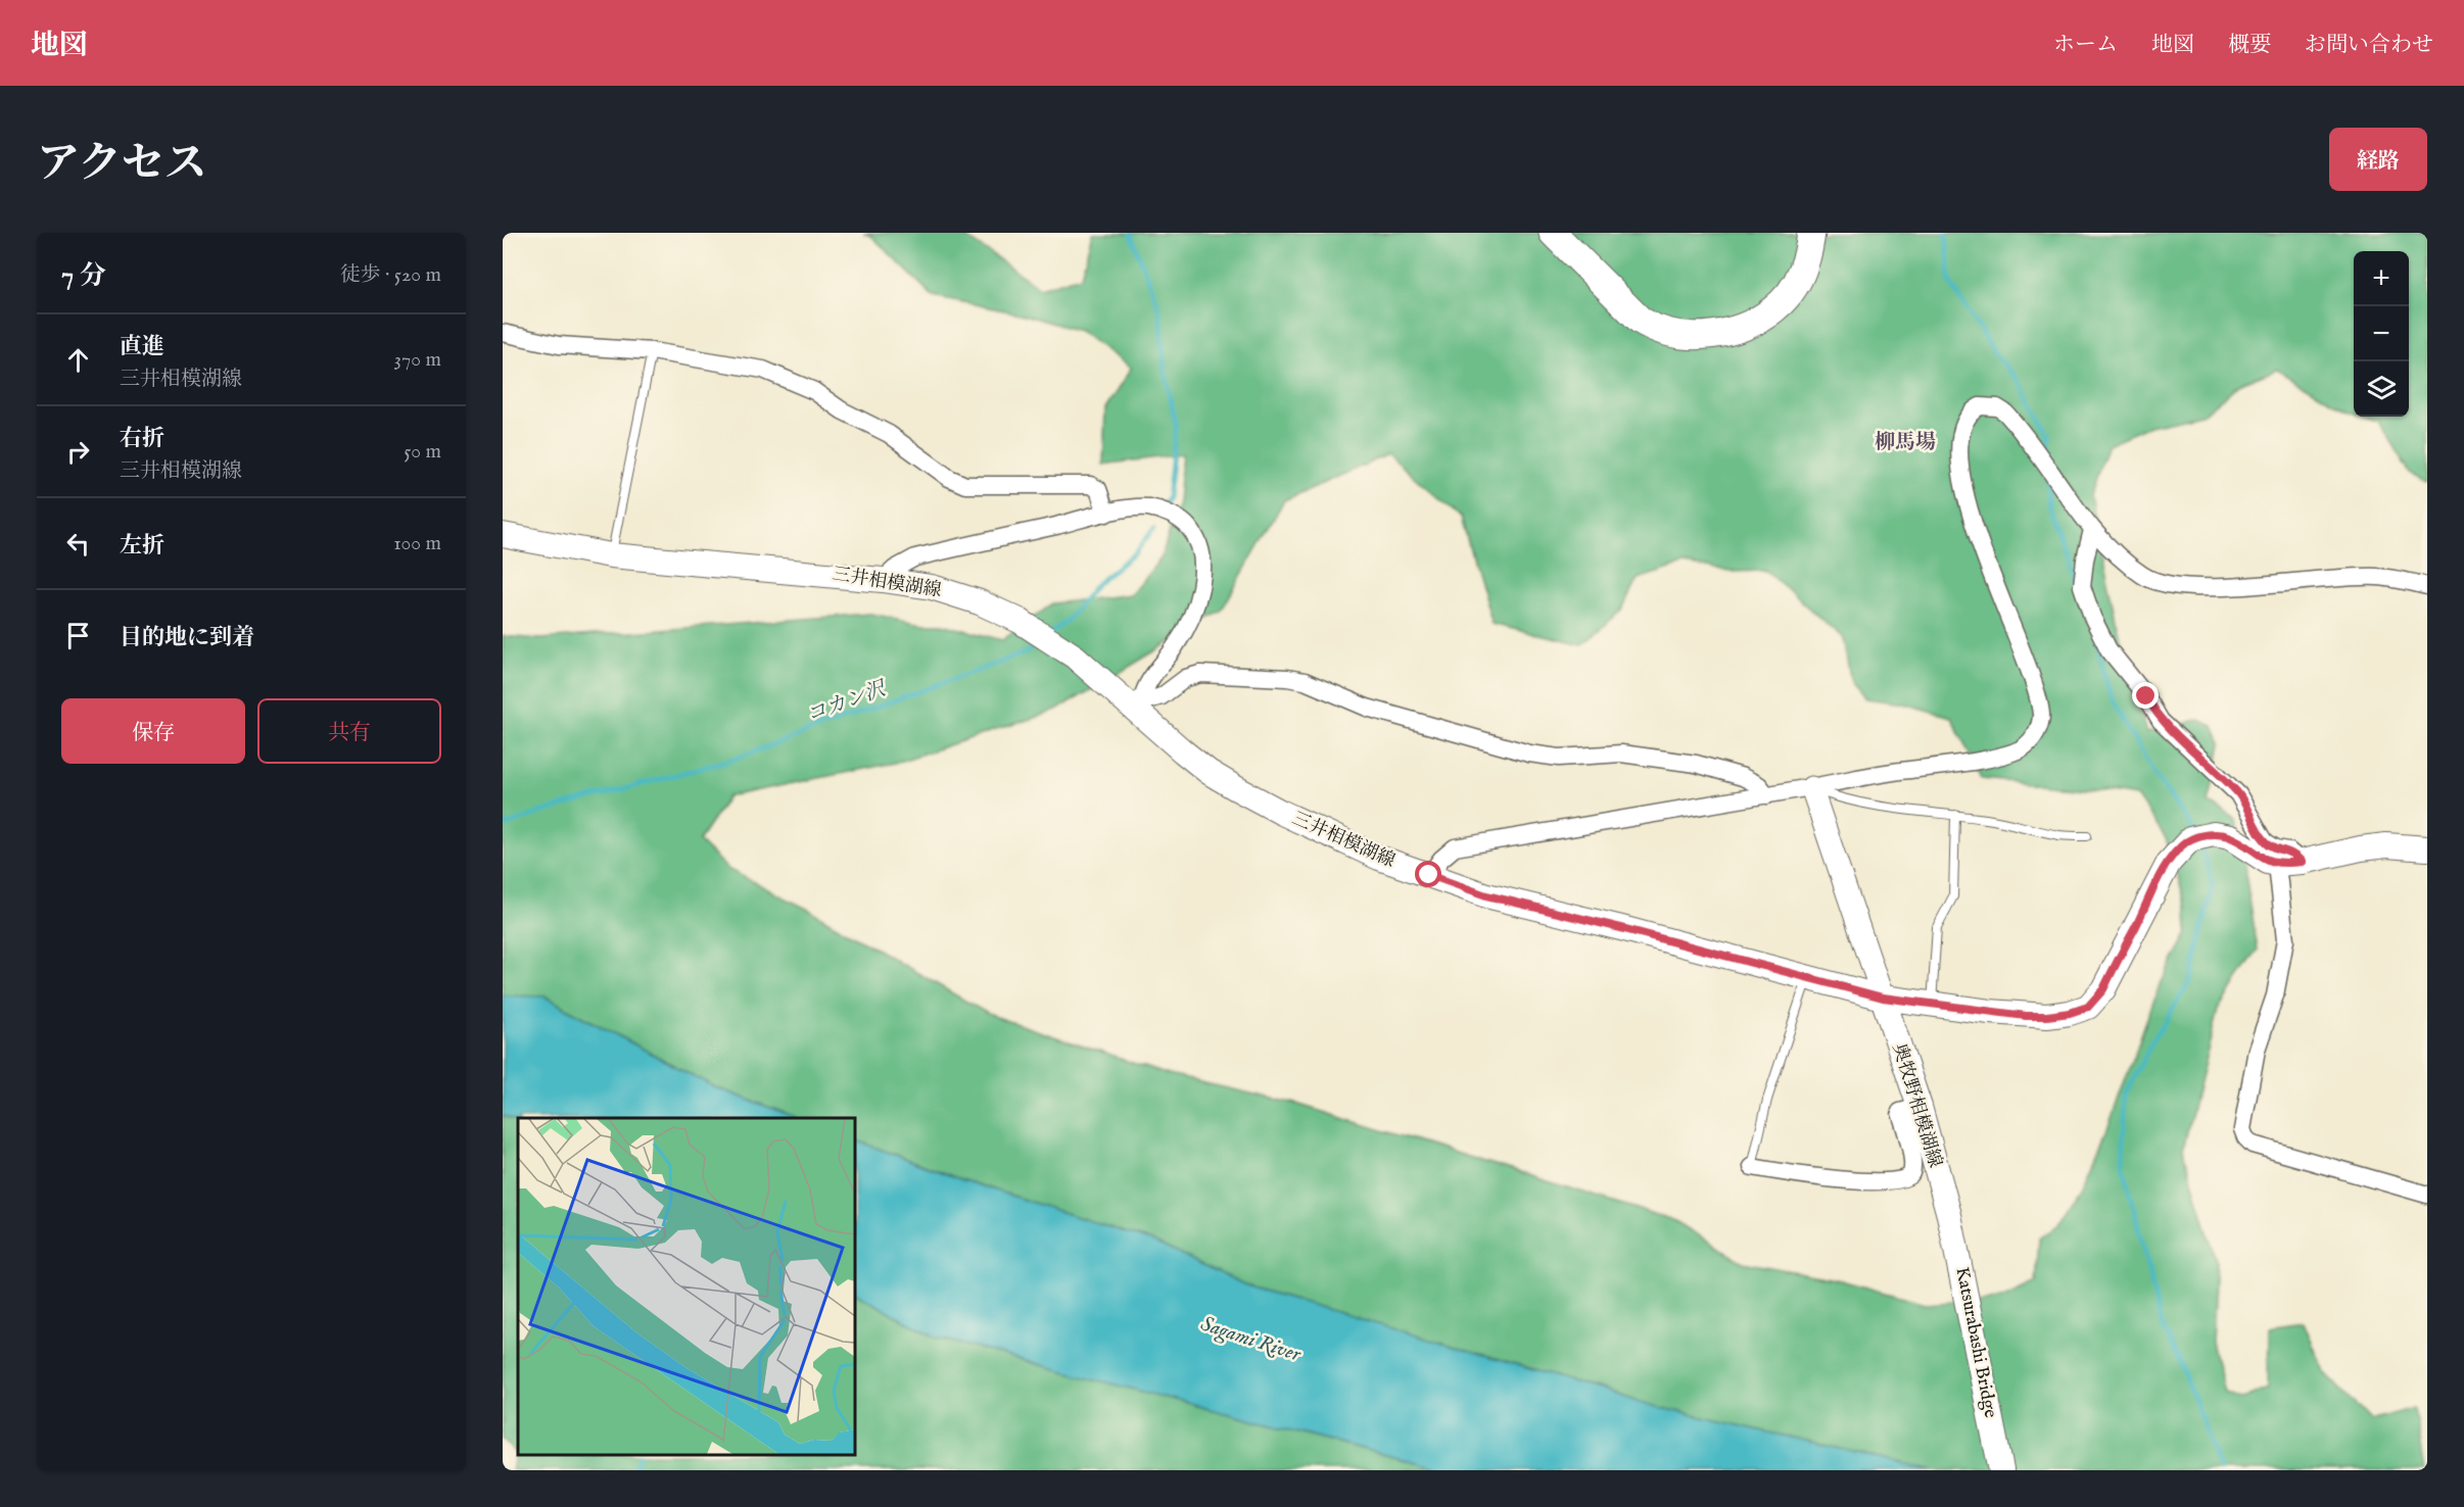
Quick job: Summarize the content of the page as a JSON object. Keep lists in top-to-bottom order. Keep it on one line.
{"streets":{"main road":["三井相模湖線","奥牧野相模湖線","Katsurabashi Bridge"]},"crossings":[["三井相模湖線","奥牧野相模湖線"],["奥牧野相模湖線","Katsurabashi Bridge"]],"districts":["柳馬場"],"water":["コカン沢","Sagami River"],"page":{"header":"地図","nav":["ホーム","地図","概要","お問い合わせ"],"title":"アクセス","buttons":["経路",["保存","共有"]],"heading":["7 分","徒歩 · 520 m"],"map_buttons":["+","−"],"list":[["直進","三井相模湖線","370 m"],["右折","三井相模湖線","50 m"],["左折","100 m"],"目的地に到着"]}}
